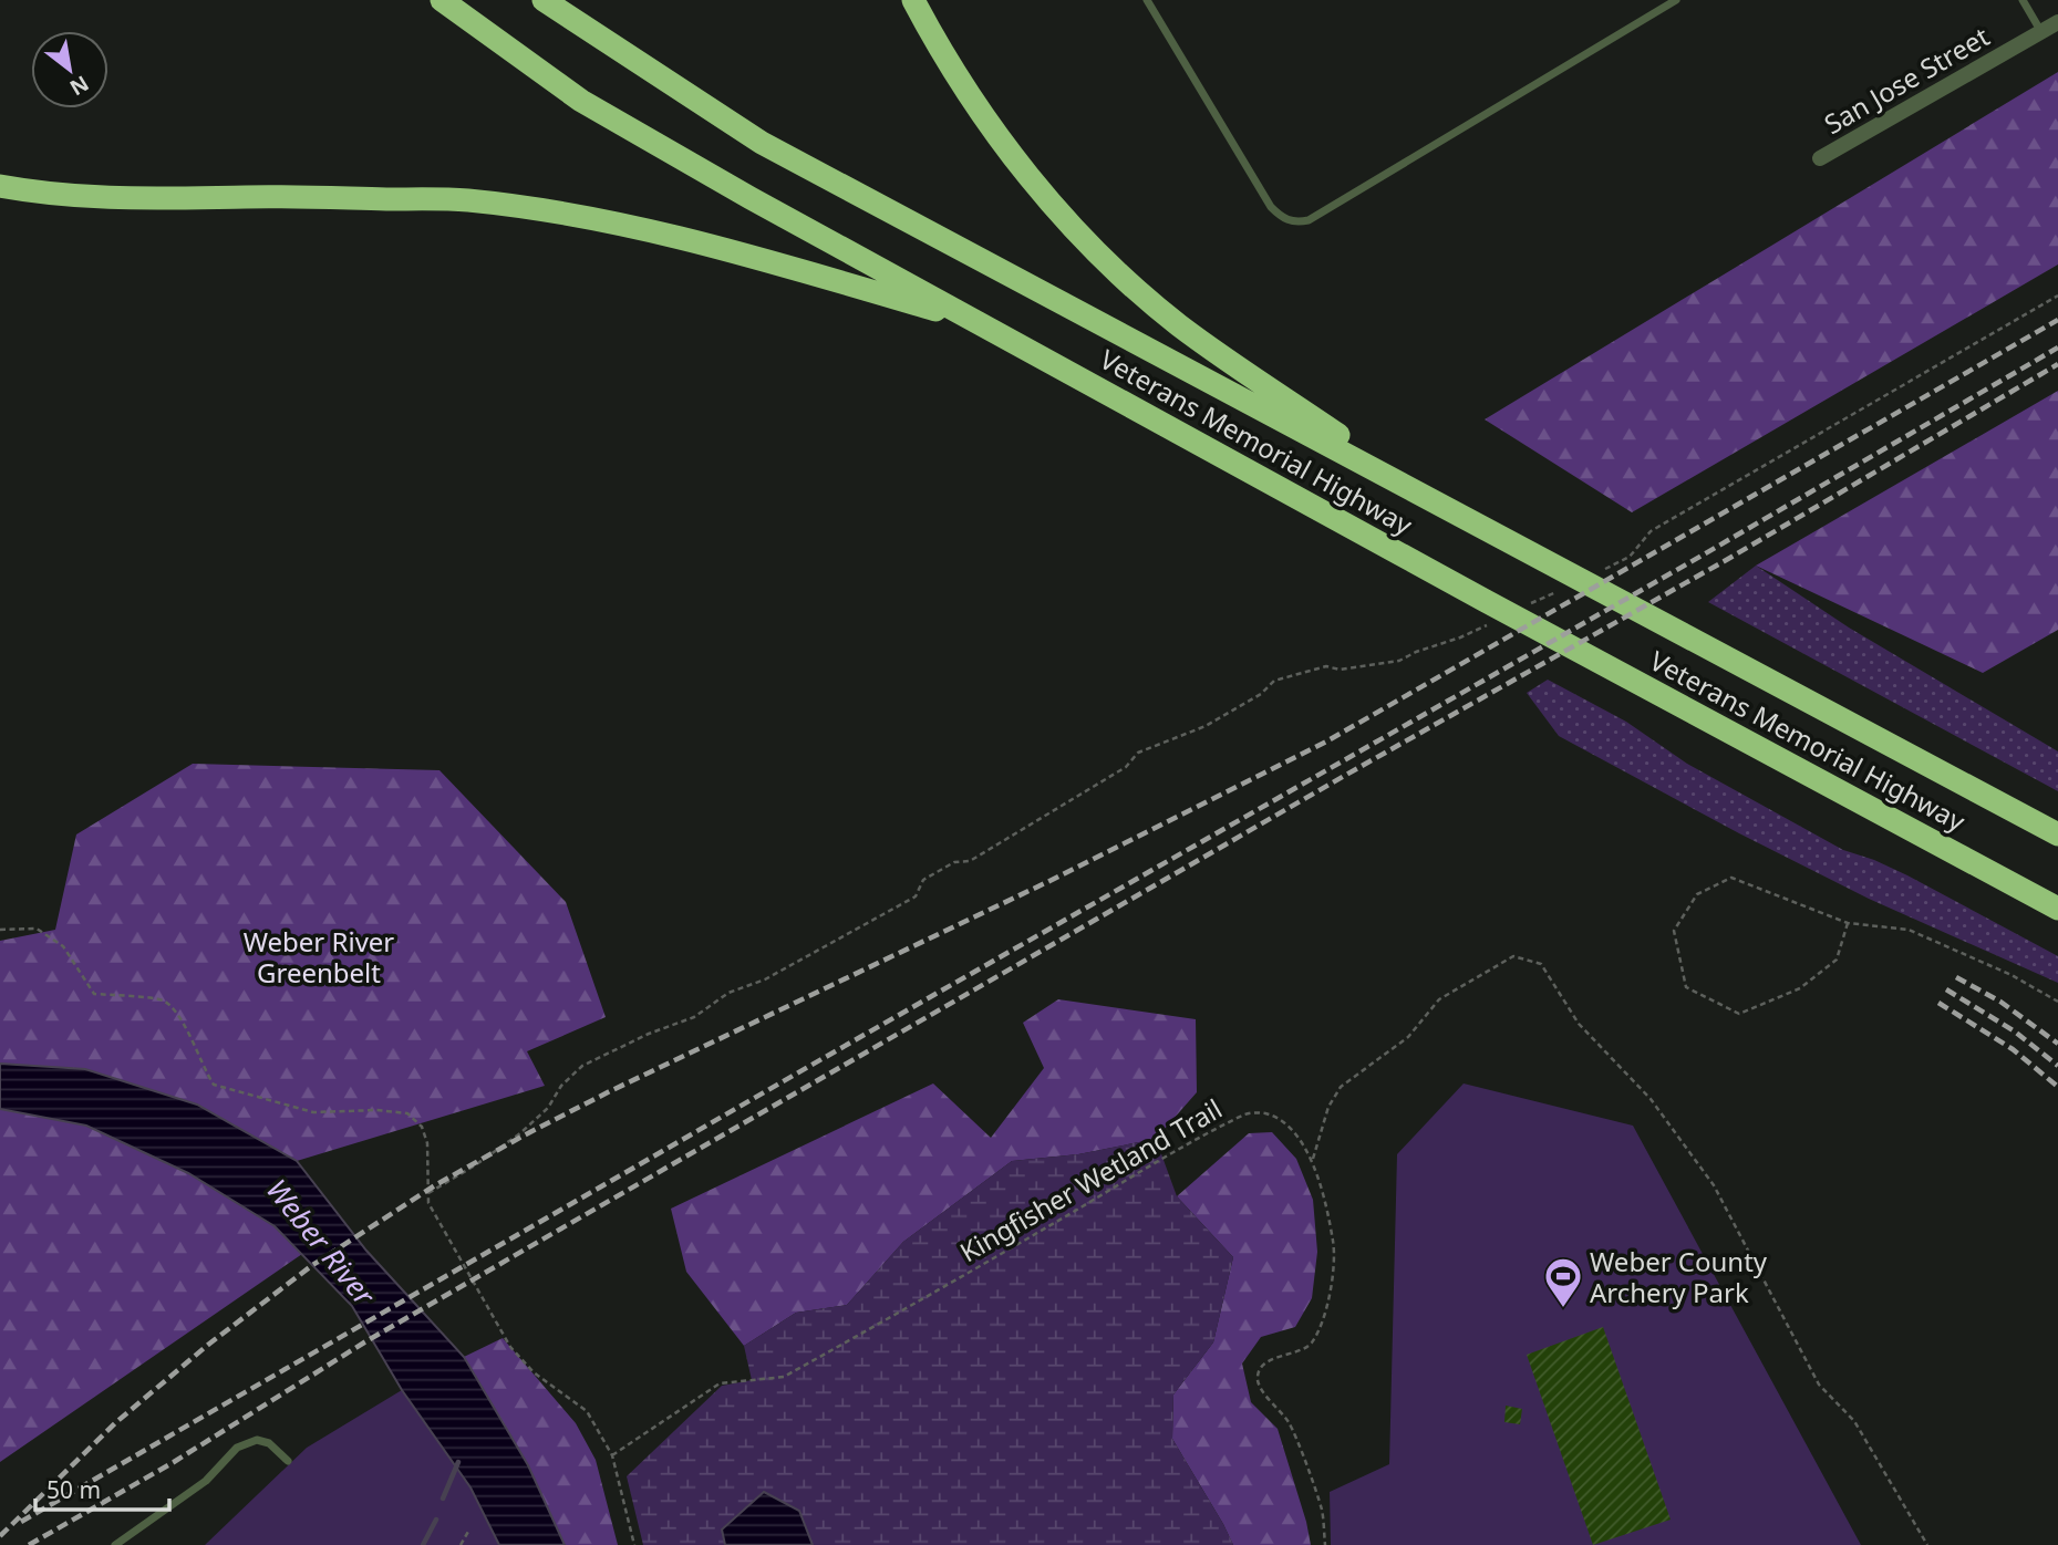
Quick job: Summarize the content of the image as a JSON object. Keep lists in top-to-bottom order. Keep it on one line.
{"streets":{"highway":["Veterans Memorial Highway"],"street":["San Jose Street"],"path":["Kingfisher Wetland Trail"]},"water":["Weber River"],"parks":["Weber River Greenbelt"],"places":{"sports":["Weber County Archery Park"]},"scale_bar":"50 m","north":"bottom right"}
